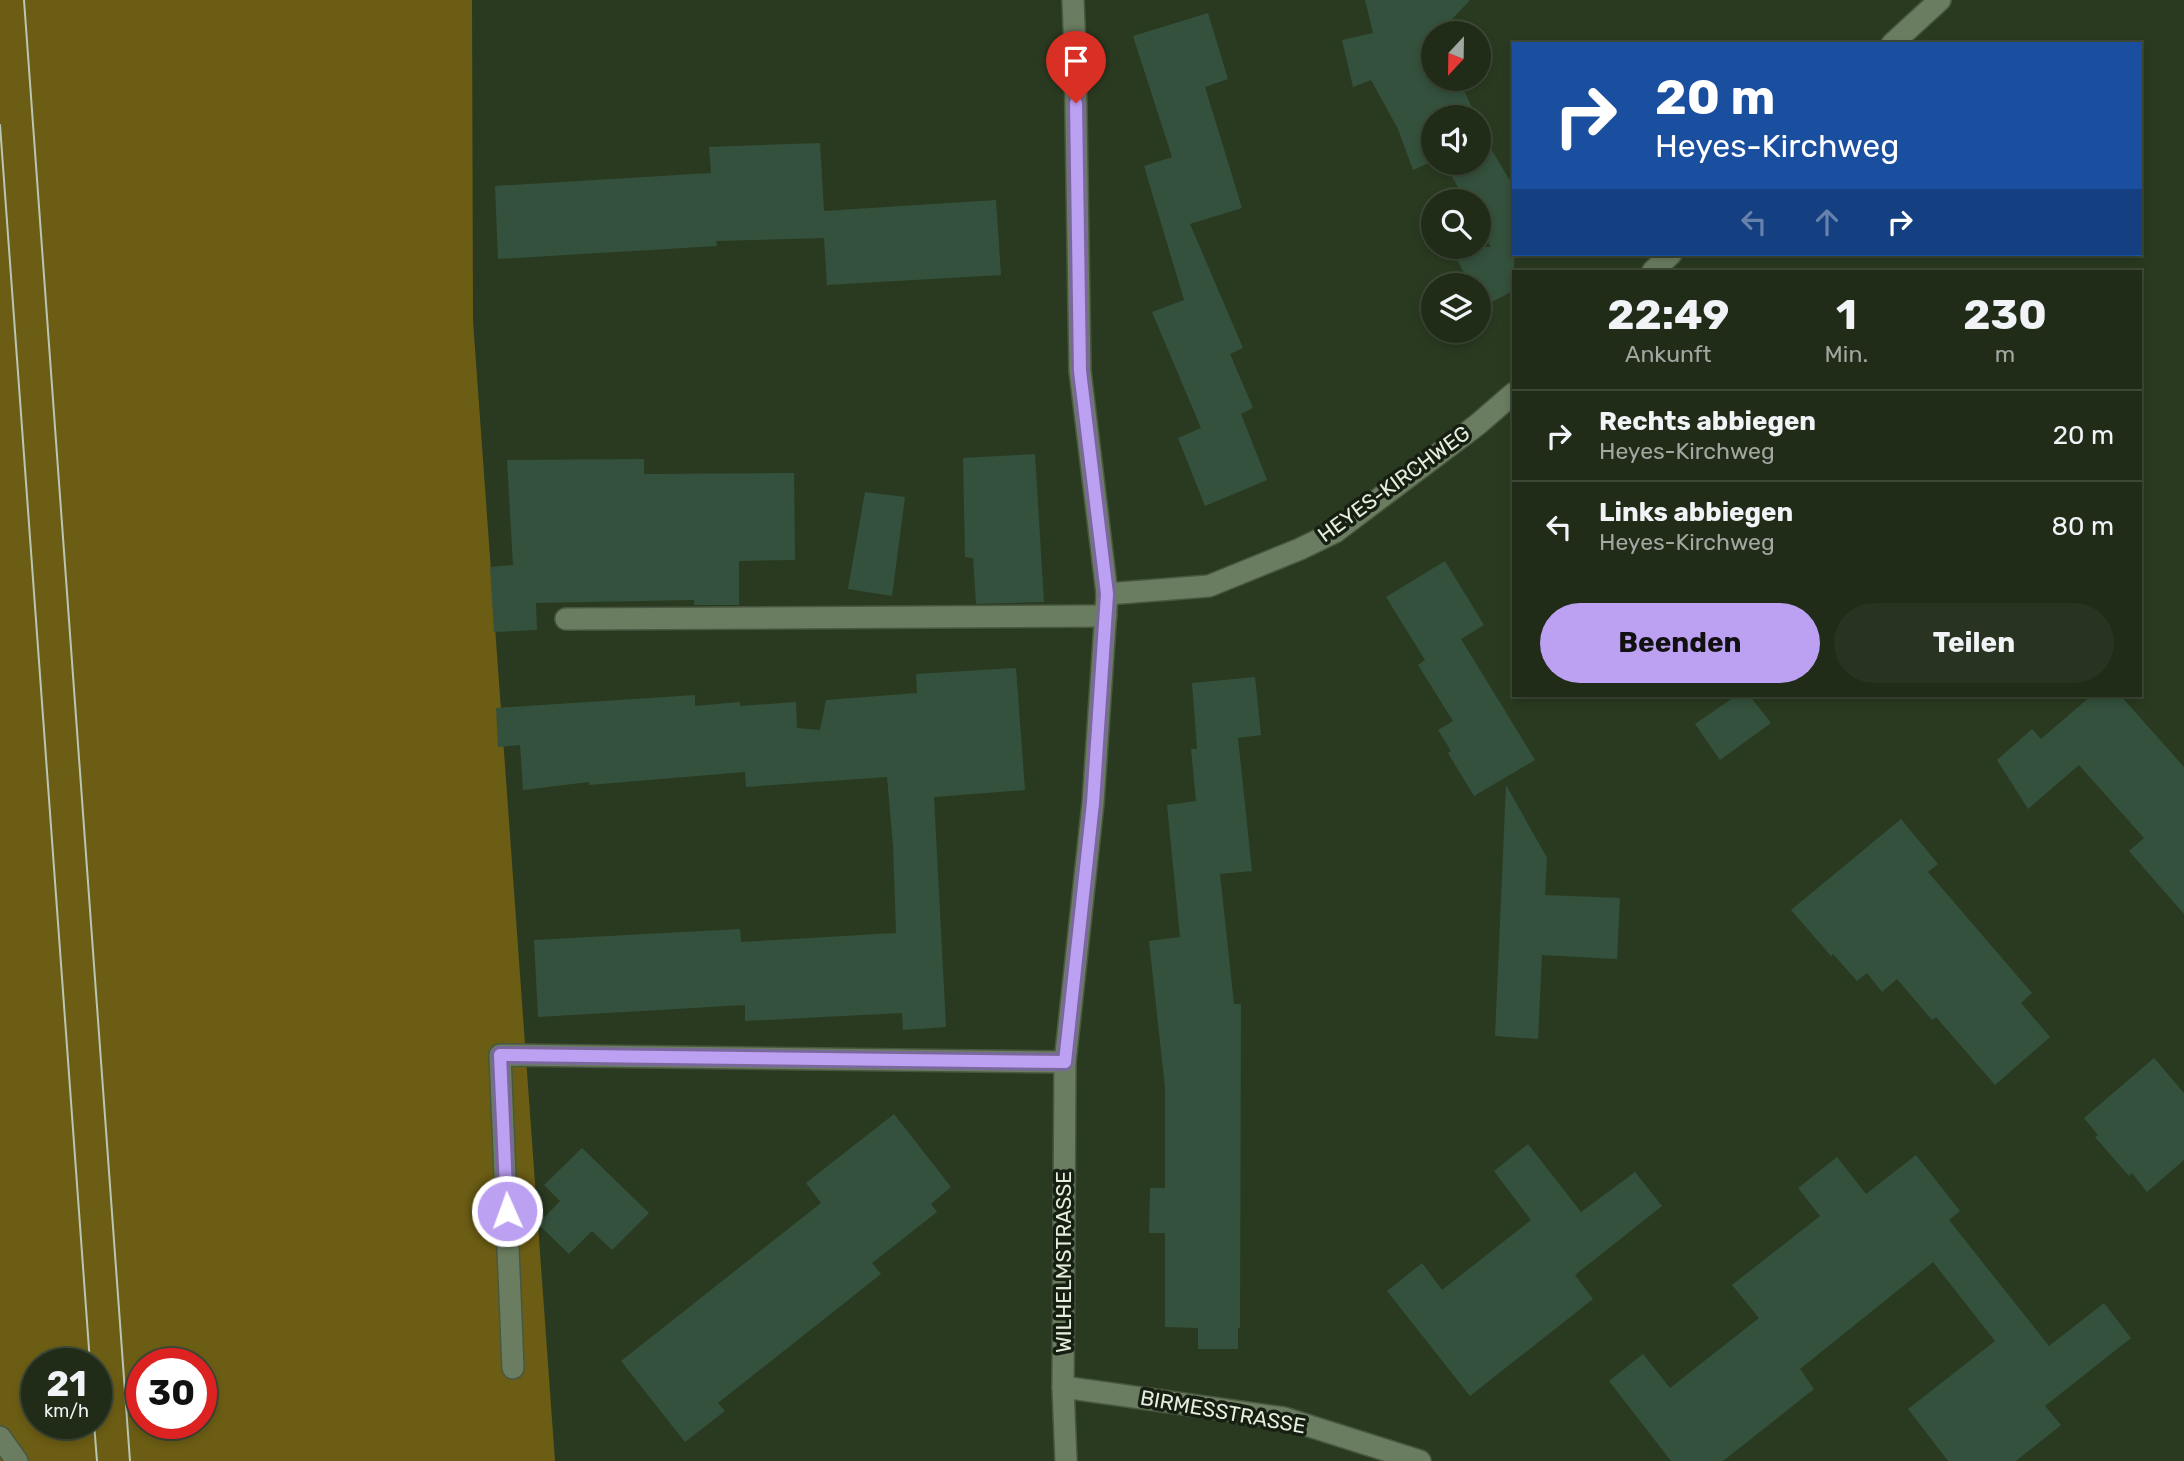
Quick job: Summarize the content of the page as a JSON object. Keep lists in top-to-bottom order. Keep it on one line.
{"streets":{"street":["HEYES-KIRCHWEG","WILHELMSTRASSE","BIRMESSTRASSE"]},"crossings":[["WILHELMSTRASSE","BIRMESSTRASSE"]],"north":"bottom","page":{"turn":["20 m","Heyes-Kirchweg"],"eta":["22:49","Ankunft","1","Min.","230","m"],"list":[{"name":"Rechts abbiegen","note":"Heyes-Kirchweg","value":"20 m"},{"name":"Links abbiegen","note":"Heyes-Kirchweg","value":"80 m"}],"buttons":["Beenden","Teilen"],"speed":"21 km/h","limit":"30"}}
